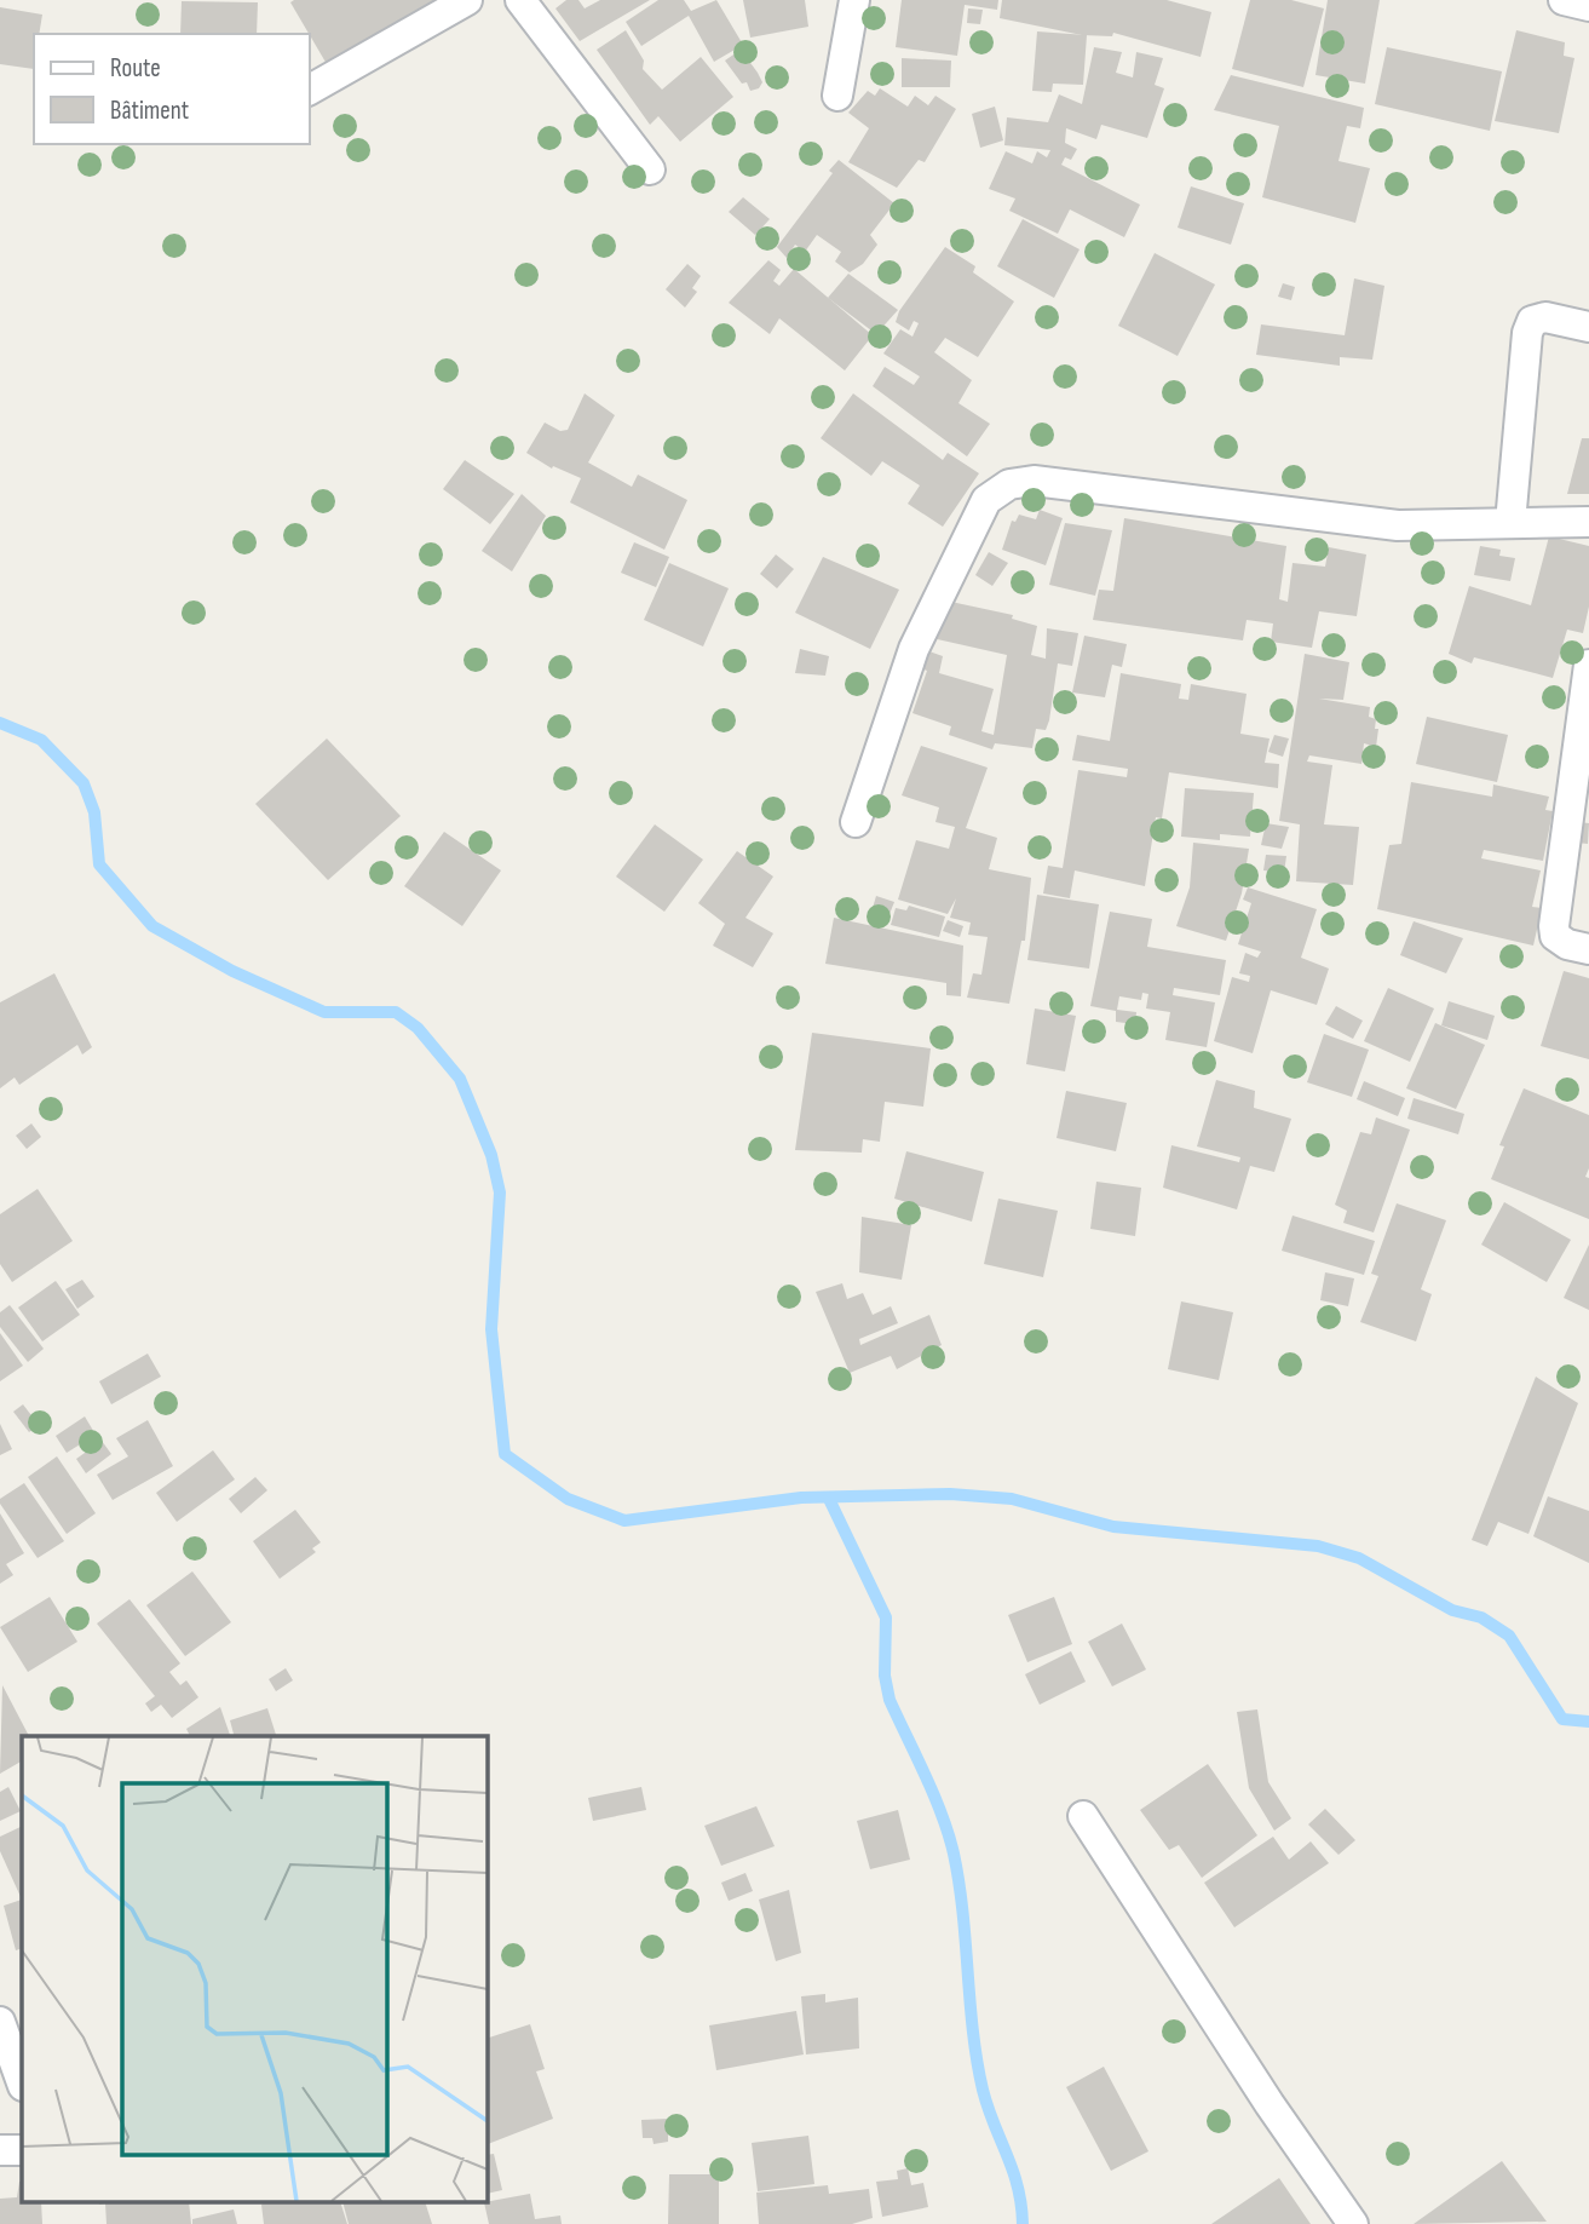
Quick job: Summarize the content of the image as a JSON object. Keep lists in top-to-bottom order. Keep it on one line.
{"legend":["Route","Bâtiment"]}
